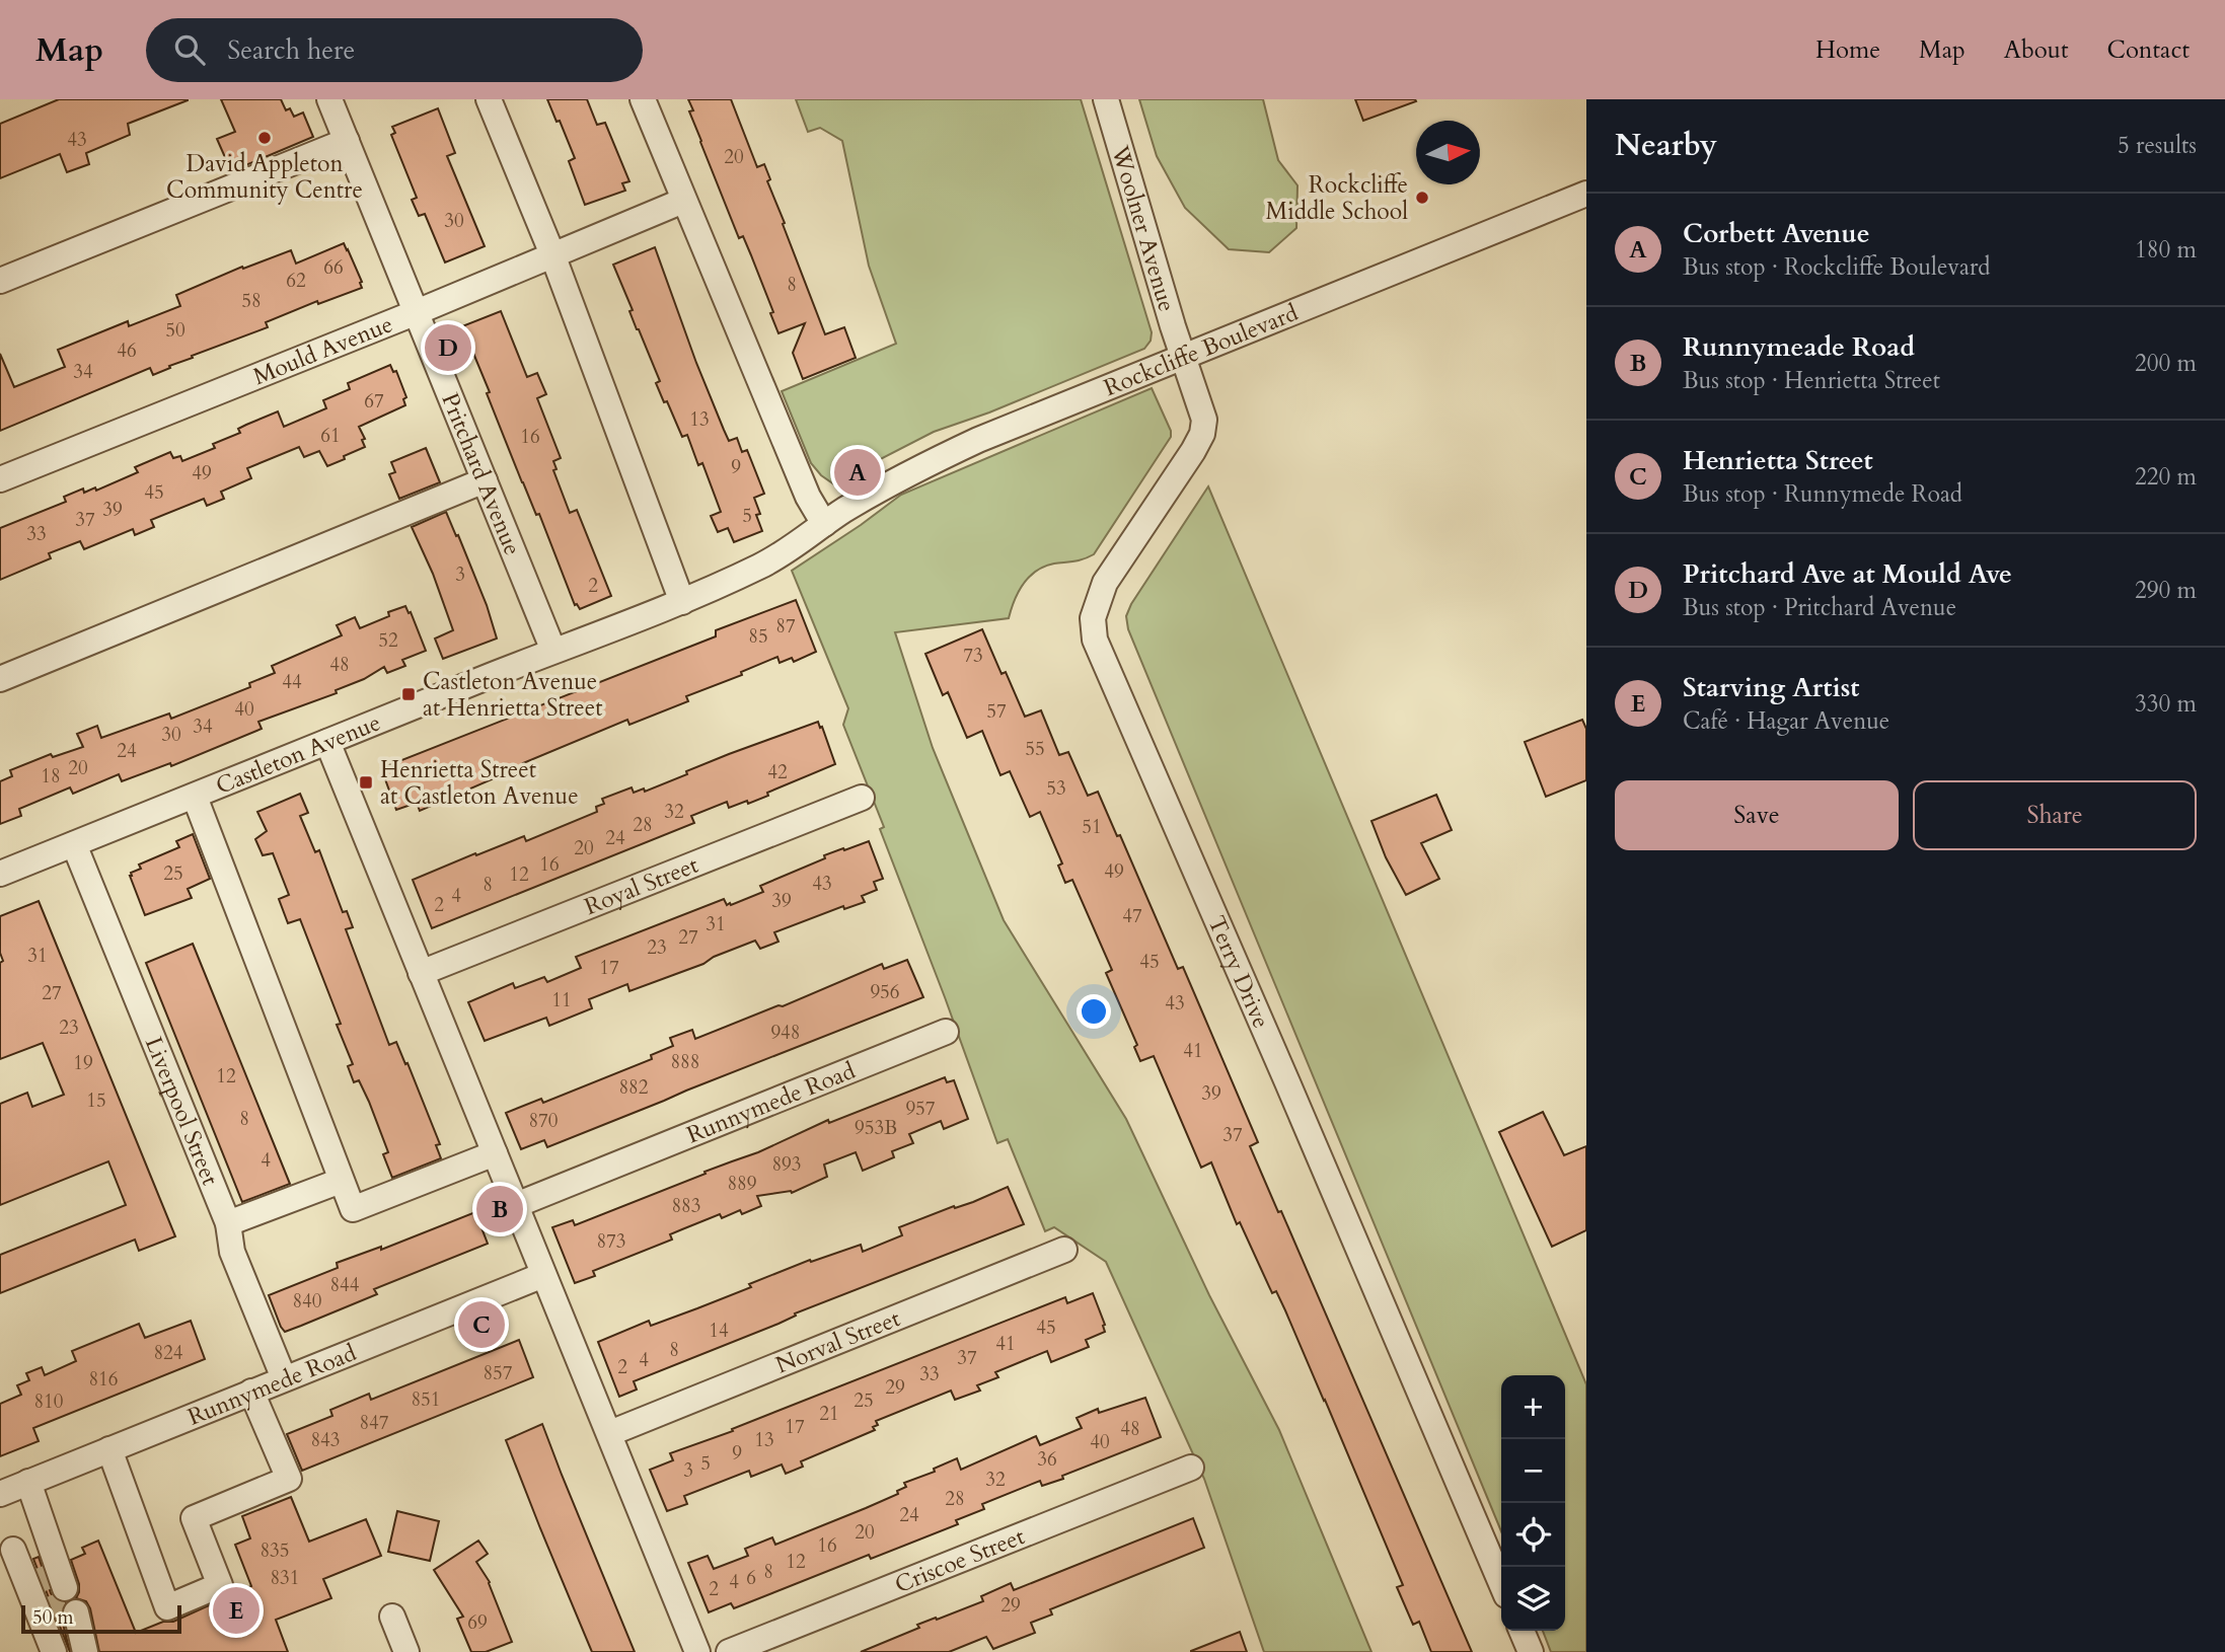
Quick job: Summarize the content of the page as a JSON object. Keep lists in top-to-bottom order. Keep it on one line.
{"streets":{"street":["Woolner Avenue","Mould Avenue","Rockcliffe Boulevard","Pritchard Avenue","Castleton Avenue","Royal Street","Terry Drive","Runnymede Road","Liverpool Street","Norval Street","Criscoe Street"]},"crossings":[["Woolner Avenue","Rockcliffe Boulevard"],["Woolner Avenue","Terry Drive"],["Mould Avenue","Pritchard Avenue"],["Rockcliffe Boulevard","Castleton Avenue"],["Rockcliffe Boulevard","Terry Drive"],["Pritchard Avenue","Castleton Avenue"],["Castleton Avenue","Liverpool Street"],["Runnymede Road","Liverpool Street"]],"places":{"other":["David Appleton Community Centre","Rockcliffe Middle School"],"transit":["Castleton Avenue at Henrietta Street","Henrietta Street at Castleton Avenue"]},"house_numbers":["43","20","30","66","62","8","58","50","46","34","67","13","61","16","9","49","45","39","5","37","33","3","2","87","85","52","73","48","44","40","57","34","30","55","24","20","42","18","53","32","28","51","24","20","16","49","25","12","43","8","4","39","2","47","31","27","23","31","45","17","956","27","11","43","23","948","41","888","19","12","882","39","15","957","8","870","953B","37","4","893","889","883","873","844","840","45","14","41","8","824","37","4","2","857","33","816","29","851","25","810","21","847","17","48","843","13","40","9","36","5","3","32","28","24","20","16","835","12","8","831","6","4","2","29","69"],"scale_bar":"50 m","north":"right","page":{"header":"Map","search":"Search here","nav":["Home","Map","About","Contact"],"heading":["Nearby","5 results"],"list":[{"mark":"A","name":"Corbett Avenue","note":"Bus stop · Rockcliffe Boulevard","value":"180 m"},{"mark":"B","name":"Runnymeade Road","note":"Bus stop · Henrietta Street","value":"200 m"},{"mark":"C","name":"Henrietta Street","note":"Bus stop · Runnymede Road","value":"220 m"},{"mark":"D","name":"Pritchard Ave at Mould Ave","note":"Bus stop · Pritchard Avenue","value":"290 m"},{"mark":"E","name":"Starving Artist","note":"Café · Hagar Avenue","value":"330 m"}],"pins":["D","A","B","C","E"],"buttons":["Save","Share"],"map_buttons":["+","−"],"scale":"50 m"}}
